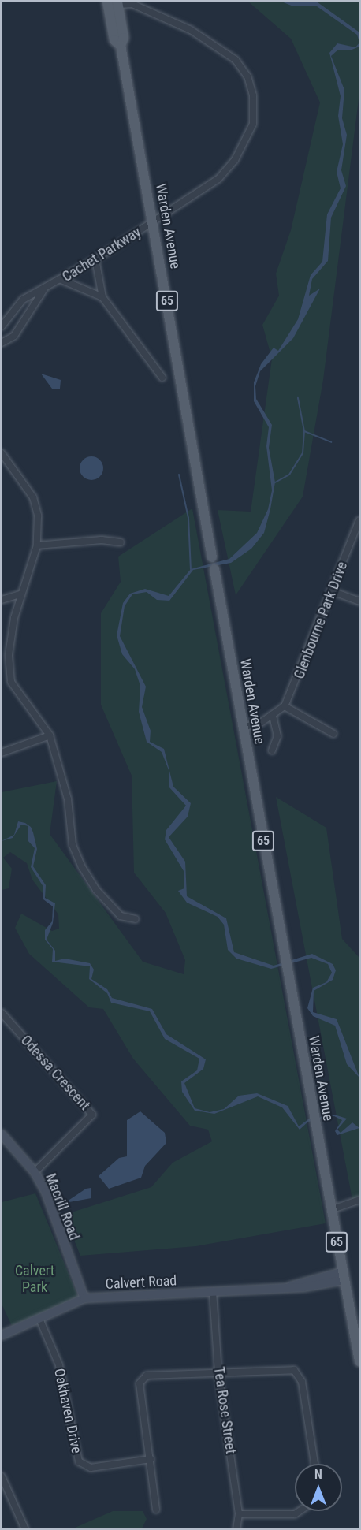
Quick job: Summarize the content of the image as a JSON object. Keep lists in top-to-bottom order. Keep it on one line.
{"streets":{"main road":["Warden Avenue","65"],"street":["Cachet Parkway","Glenbourne Park Drive","Odessa Crescent","Macrill Road","Calvert Road","Tea Rose Street","Oakhaven Drive"]},"crossings":[["Warden Avenue","Cachet Parkway"],["Warden Avenue","Calvert Road"],["Odessa Crescent","Macrill Road"],["Macrill Road","Calvert Road"],["Calvert Road","Tea Rose Street"],["Calvert Road","Oakhaven Drive"]],"parks":["Calvert Park"],"north":"top"}
